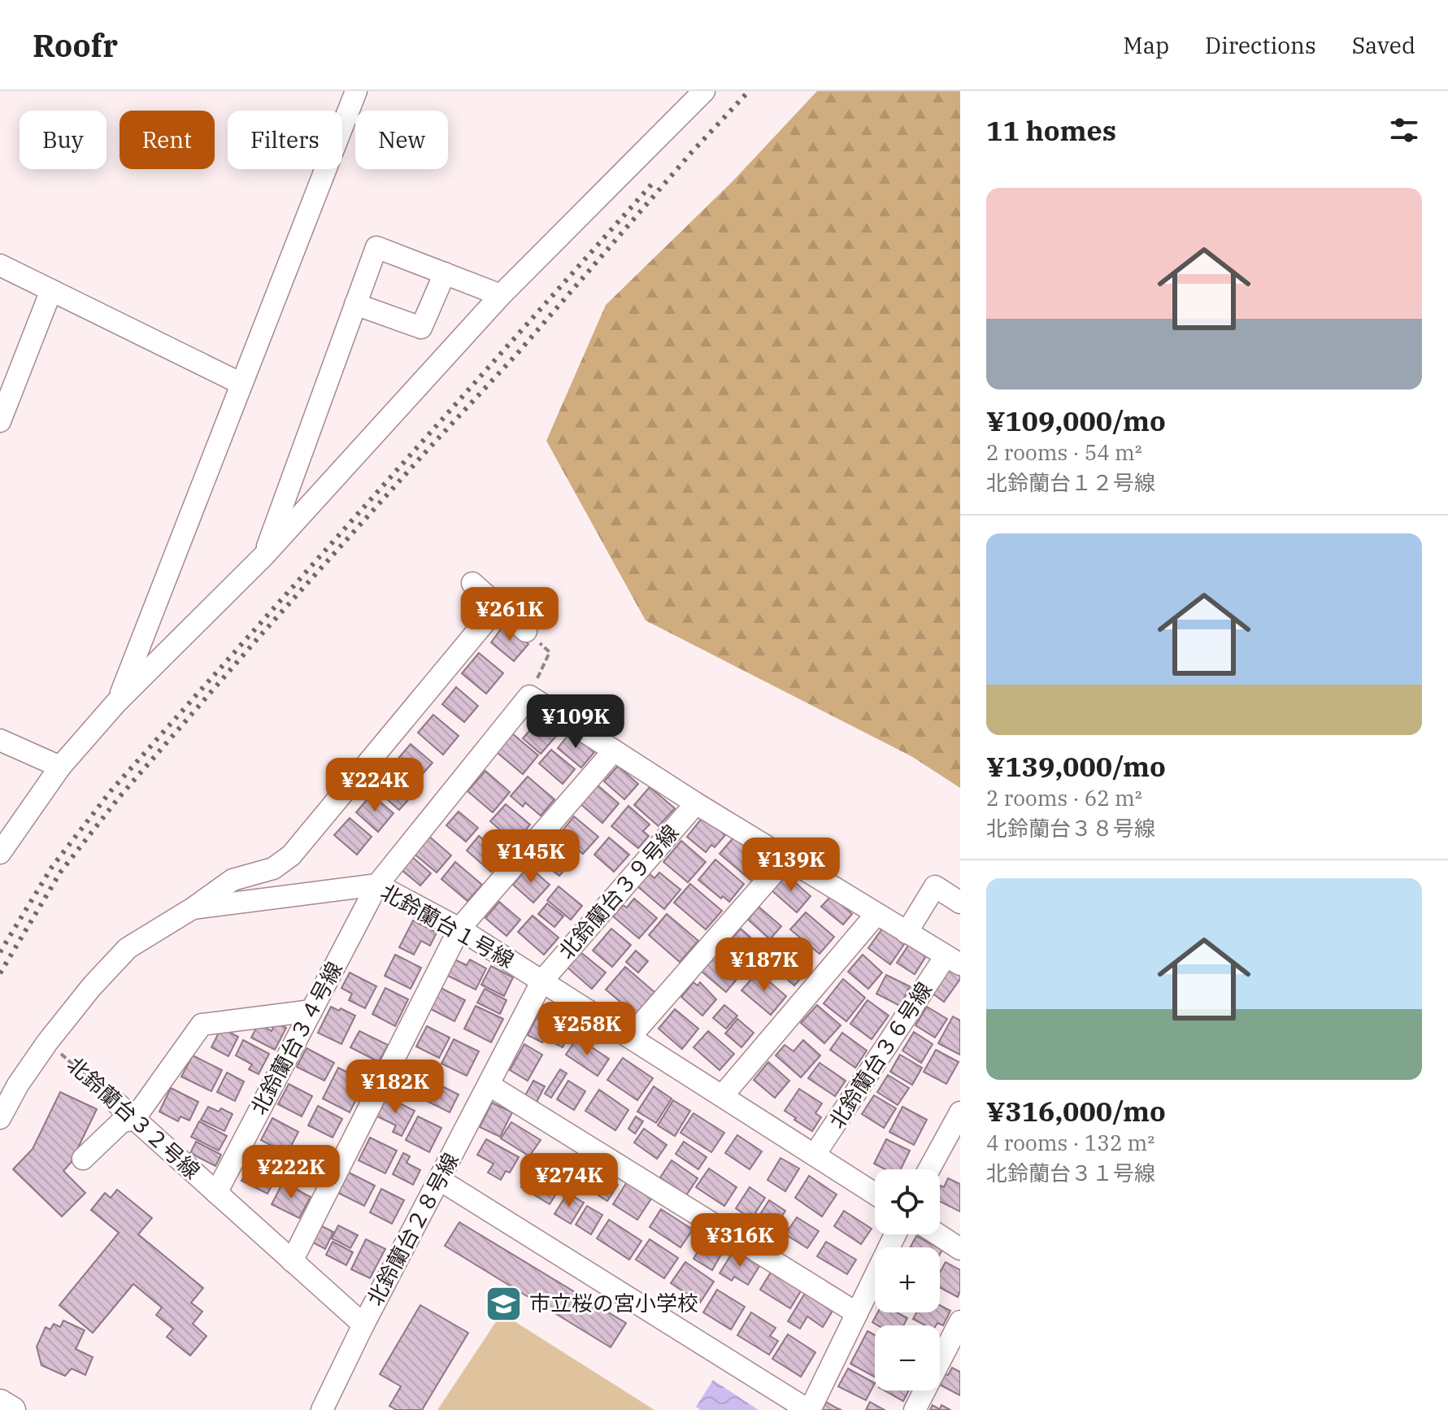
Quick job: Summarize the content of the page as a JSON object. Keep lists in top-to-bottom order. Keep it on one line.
{"streets":{"street":["北鈴蘭台３９号線","北鈴蘭台１号線","北鈴蘭台３４号線","北鈴蘭台３６号線","北鈴蘭台３２号線","北鈴蘭台２８号線"]},"crossings":[["北鈴蘭台３９号線","北鈴蘭台１号線"],["北鈴蘭台３９号線","北鈴蘭台２８号線"],["北鈴蘭台１号線","北鈴蘭台３４号線"],["北鈴蘭台１号線","北鈴蘭台３６号線"],["北鈴蘭台１号線","北鈴蘭台３２号線"],["北鈴蘭台１号線","北鈴蘭台２８号線"],["北鈴蘭台３４号線","北鈴蘭台３２号線"],["北鈴蘭台３２号線","北鈴蘭台２８号線"]],"places":{"school or university":["市立桜の宮小学校"]},"page":{"header":"Roofr","nav":["Map","Directions","Saved"],"heading":"11 homes","chip":["Buy","Rent","Filters","New"],"list":[{"name":"¥109,000/mo","note":"2 rooms · 54 m² · 北鈴蘭台１２号線"},{"name":"¥139,000/mo","note":"2 rooms · 62 m² · 北鈴蘭台３８号線"},{"name":"¥316,000/mo","note":"4 rooms · 132 m² · 北鈴蘭台３１号線"}],"price":["¥261K","¥109K","¥224K","¥145K","¥139K","¥187K","¥258K","¥182K","¥222K","¥274K","¥316K"],"map_buttons":["+","−"]}}
